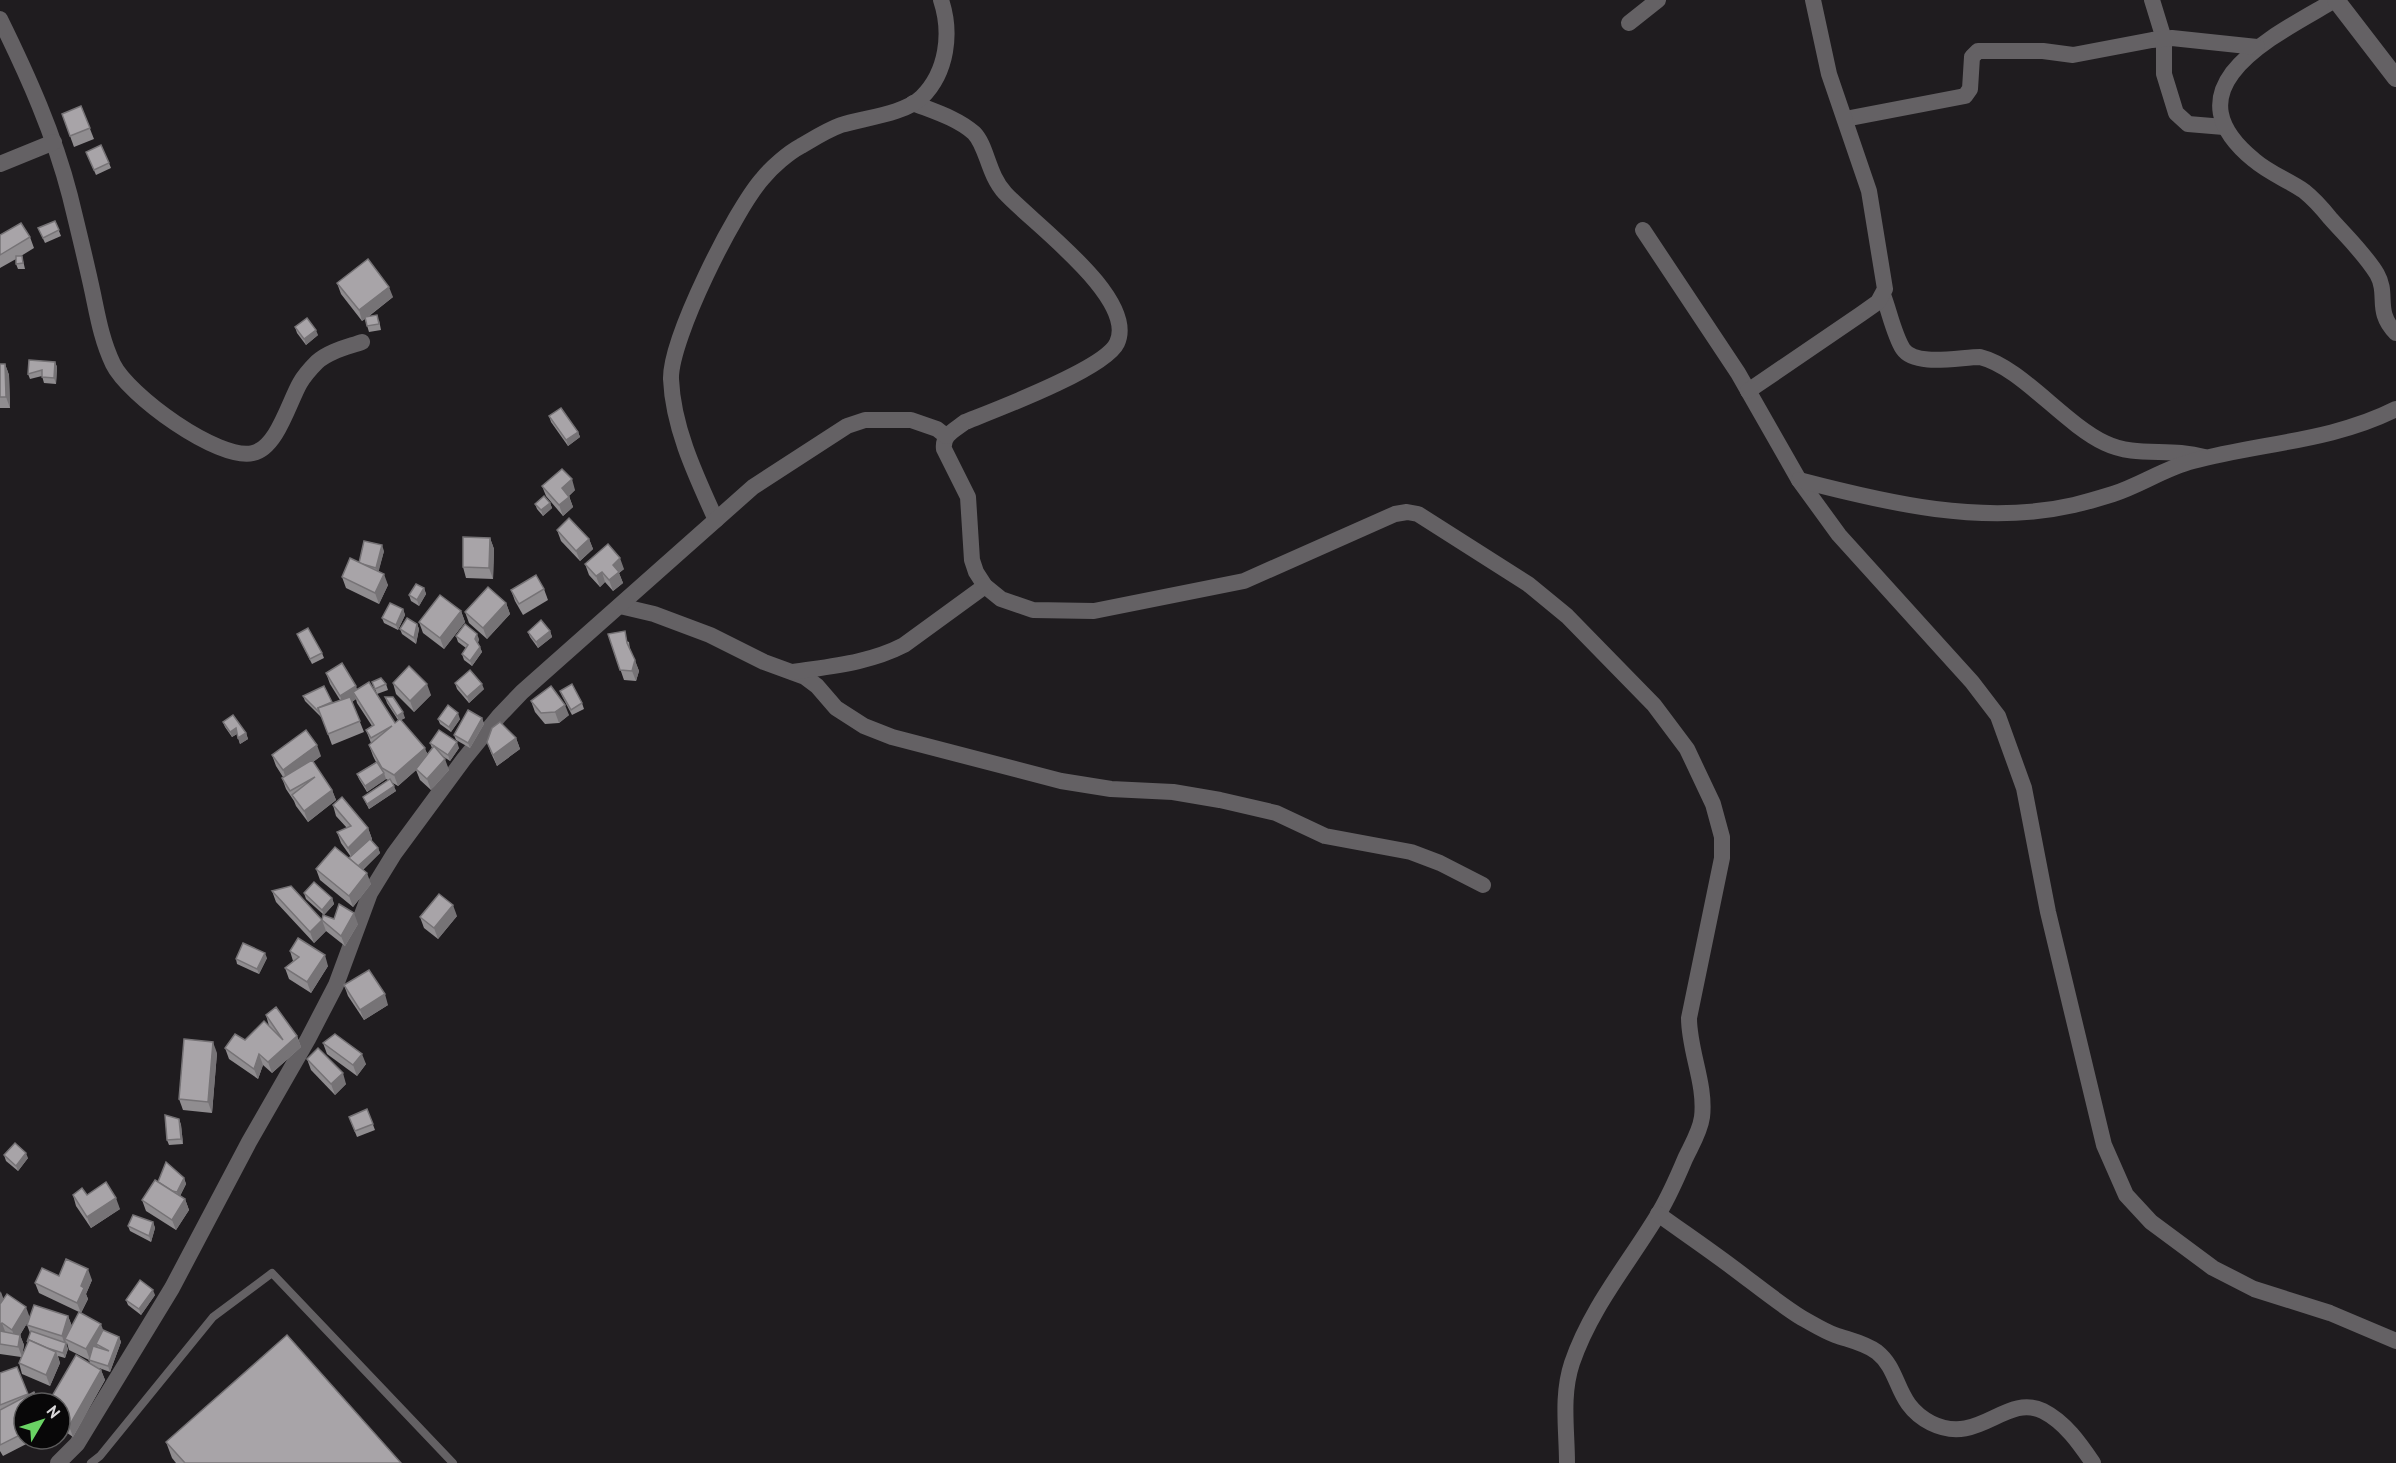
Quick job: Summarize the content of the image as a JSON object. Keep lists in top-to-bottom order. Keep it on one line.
{"north":"top right"}
